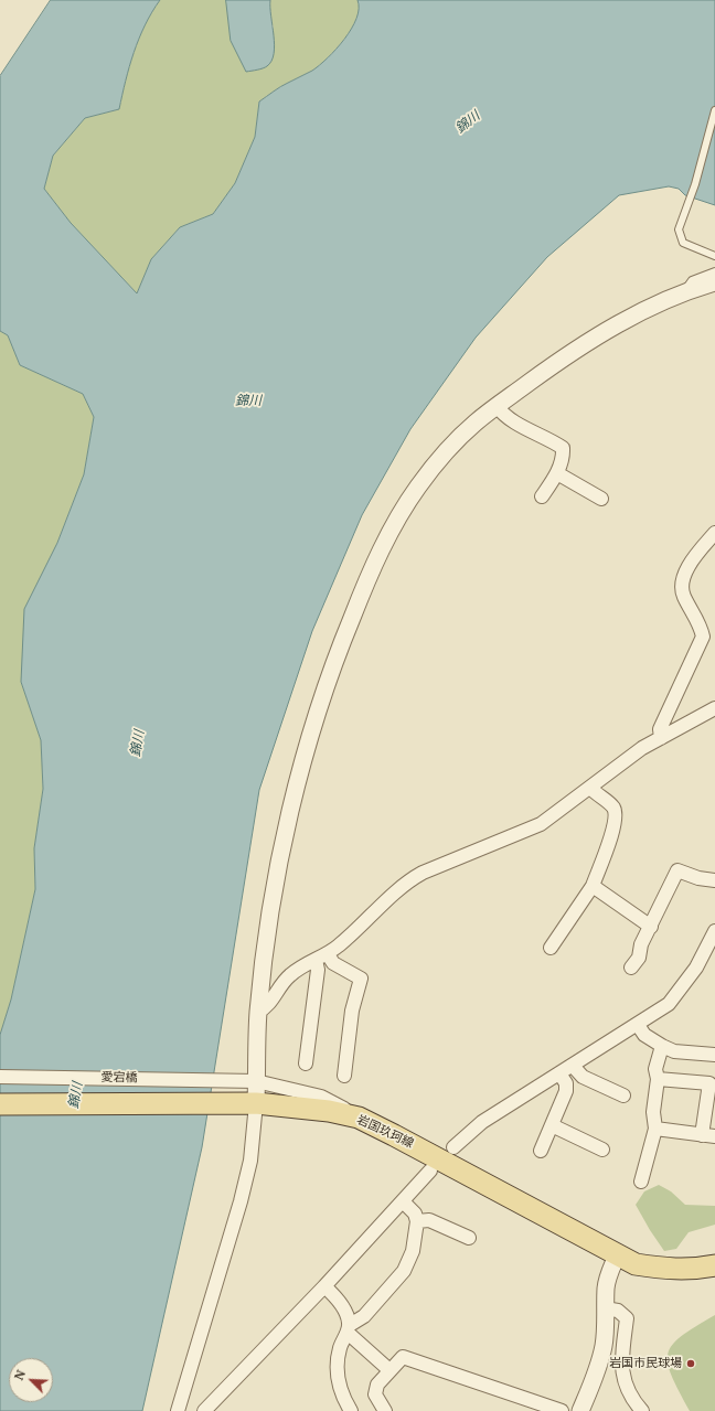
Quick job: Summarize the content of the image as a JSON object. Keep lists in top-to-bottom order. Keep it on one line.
{"streets":{"main road":["岩国玖珂線"],"street":["愛宕橋"]},"crossings":[["愛宕橋","岩国玖珂線"]],"water":["錦川"],"places":["岩国市民球場"],"north":"top left"}
